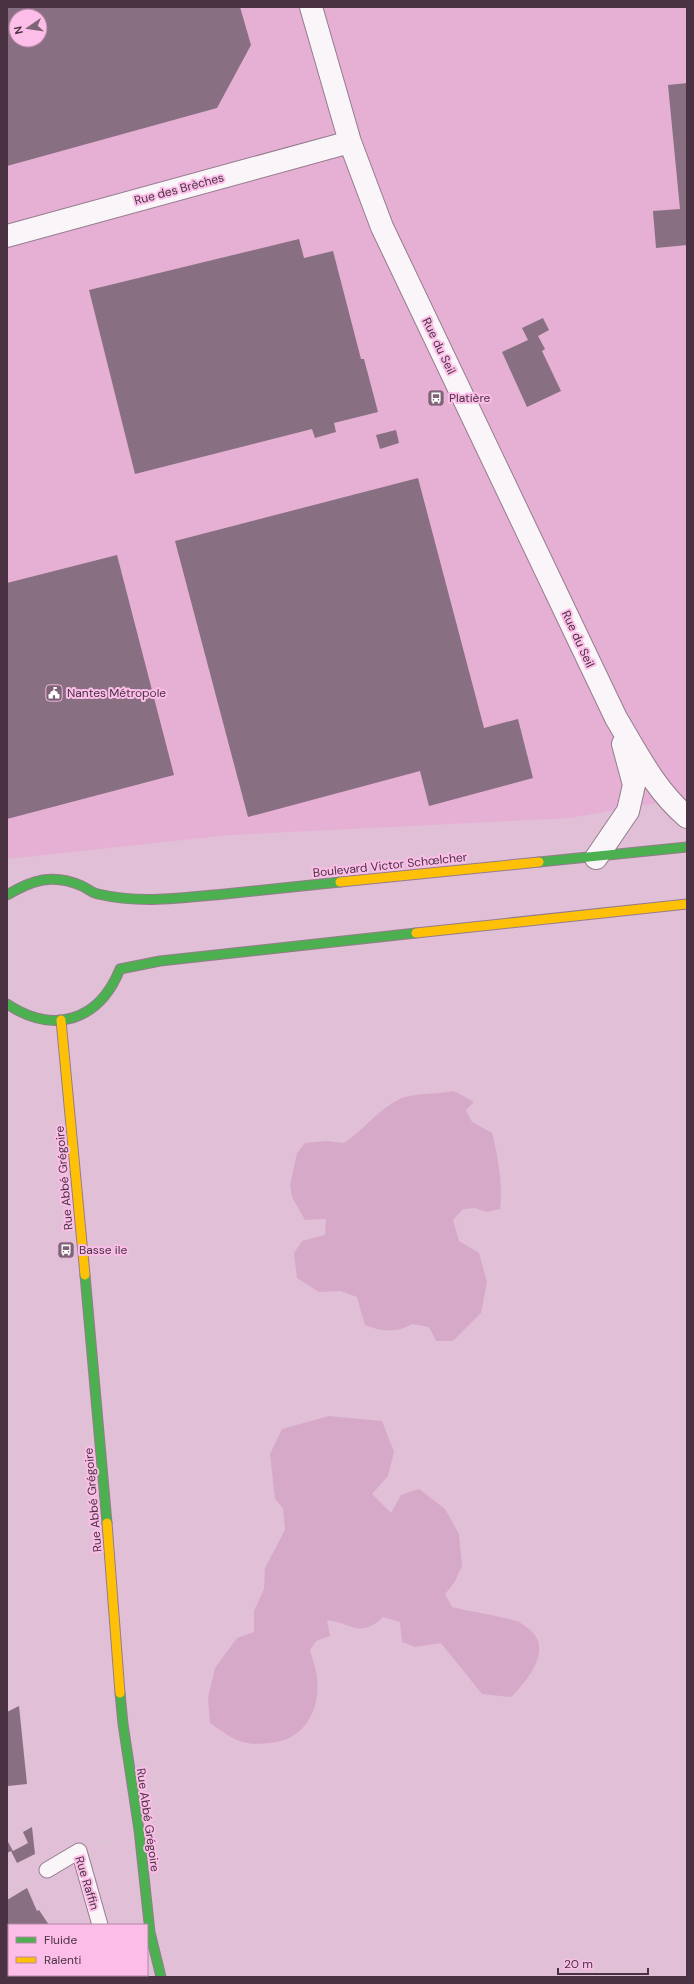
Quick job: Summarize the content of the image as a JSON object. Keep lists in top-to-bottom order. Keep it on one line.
{"streets":{"main road":["Boulevard Victor Schœlcher","Rue Abbé Grégoire"],"street":["Rue des Brèches","Rue du Seil"],"lane":["Rue Raffin"]},"crossings":[["Rue des Brèches","Rue du Seil"],["Rue du Seil","Boulevard Victor Schœlcher"]],"places":{"bus stop":["Platière","Basse ile"],"public building":["Nantes Métropole"]},"legend":["Fluide","Ralenti"],"scale_bar":"20 m","north":"left"}
